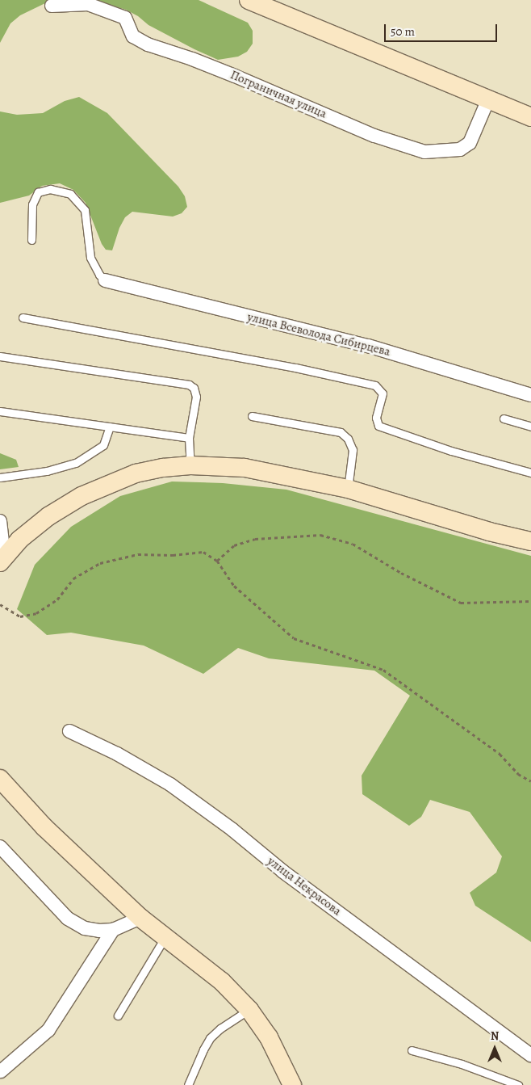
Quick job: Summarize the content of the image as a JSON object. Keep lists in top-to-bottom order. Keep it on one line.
{"streets":{"street":["Пограничная улица","улица Всеволода Сибирцева","улица Некрасова"]},"scale_bar":"50 m","north":"top"}
